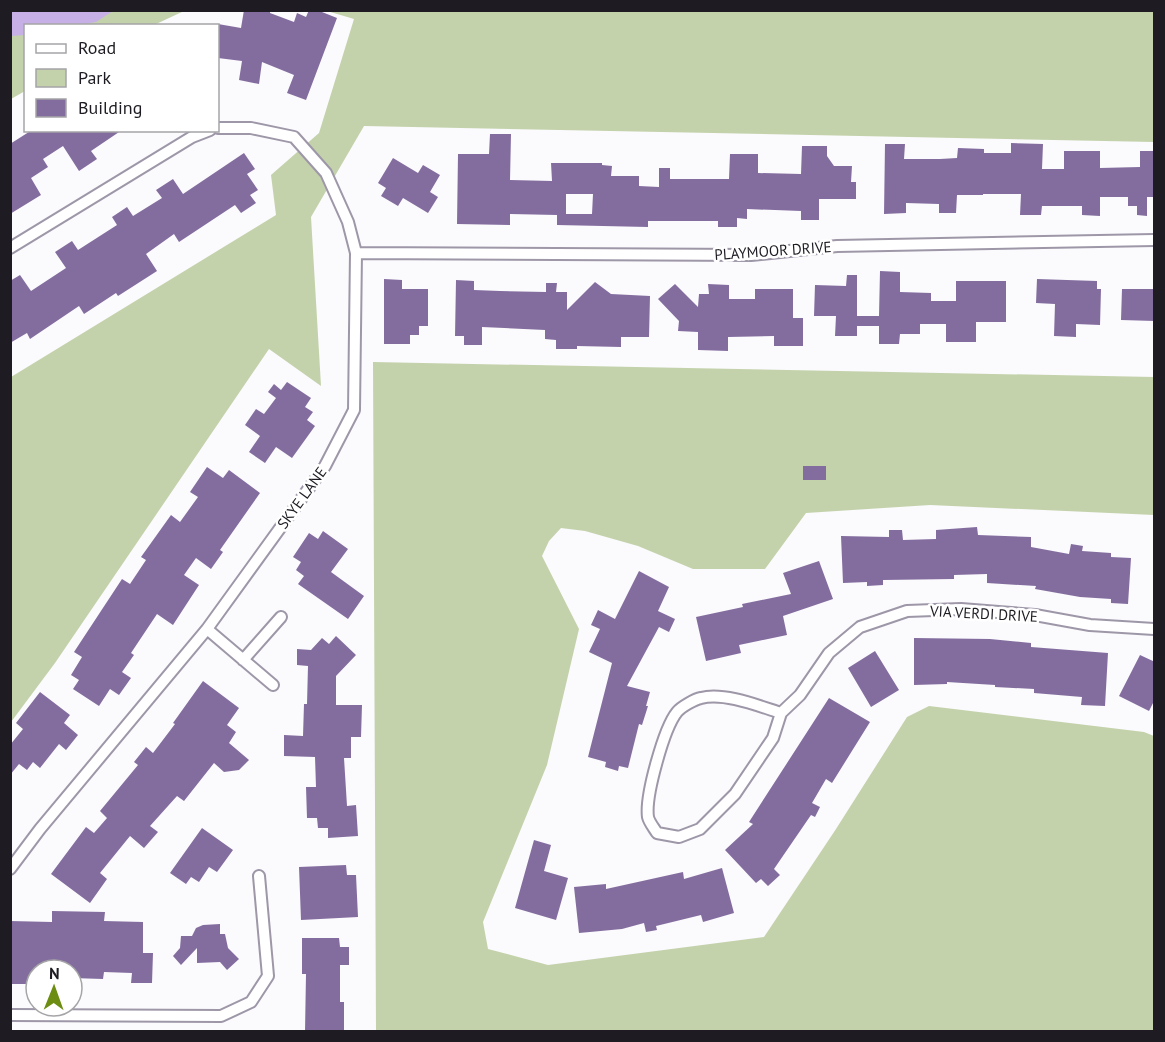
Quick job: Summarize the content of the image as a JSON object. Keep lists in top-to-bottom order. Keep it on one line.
{"streets":{"street":["PLAYMOOR DRIVE","SKYE LANE","VIA VERDI DRIVE"]},"crossings":[["PLAYMOOR DRIVE","SKYE LANE"]],"legend":["Road","Park","Building"],"north":"top"}
